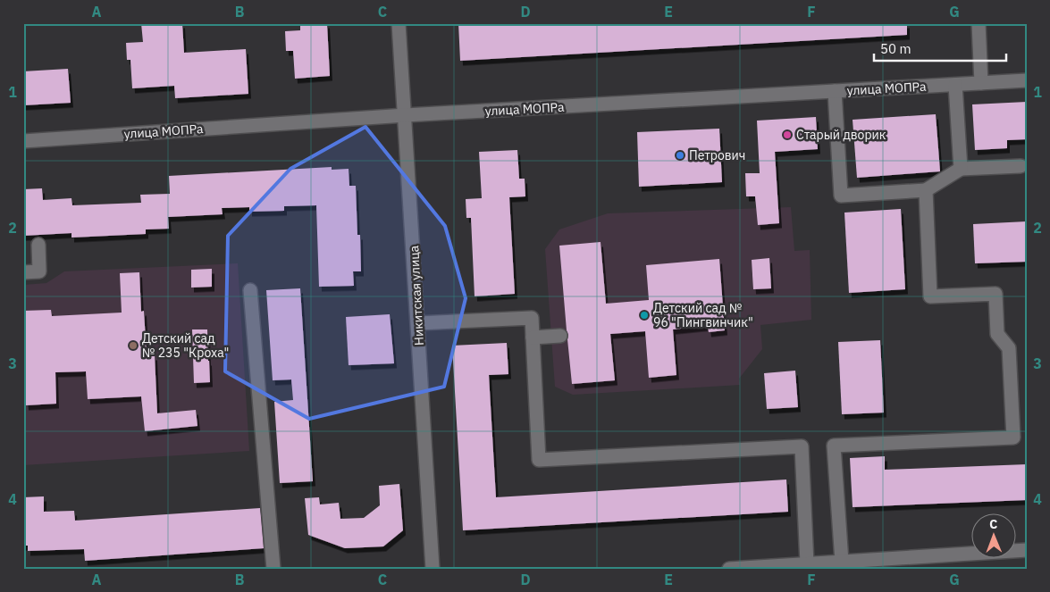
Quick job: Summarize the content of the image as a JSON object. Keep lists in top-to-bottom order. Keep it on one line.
{"streets":{"street":["улица МОПРа","Никитская улица"]},"crossings":[["улица МОПРа","Никитская улица"]],"places":["Старый дворик","Петрович","Детский сад № 96 \"Пингвинчик\"","Детский сад № 235 \"Кроха\""],"scale_bar":"50 m","north":"top","grid":{"columns":["A","B","C","D","E","F","G"],"rows":["1","2","3","4"]}}
